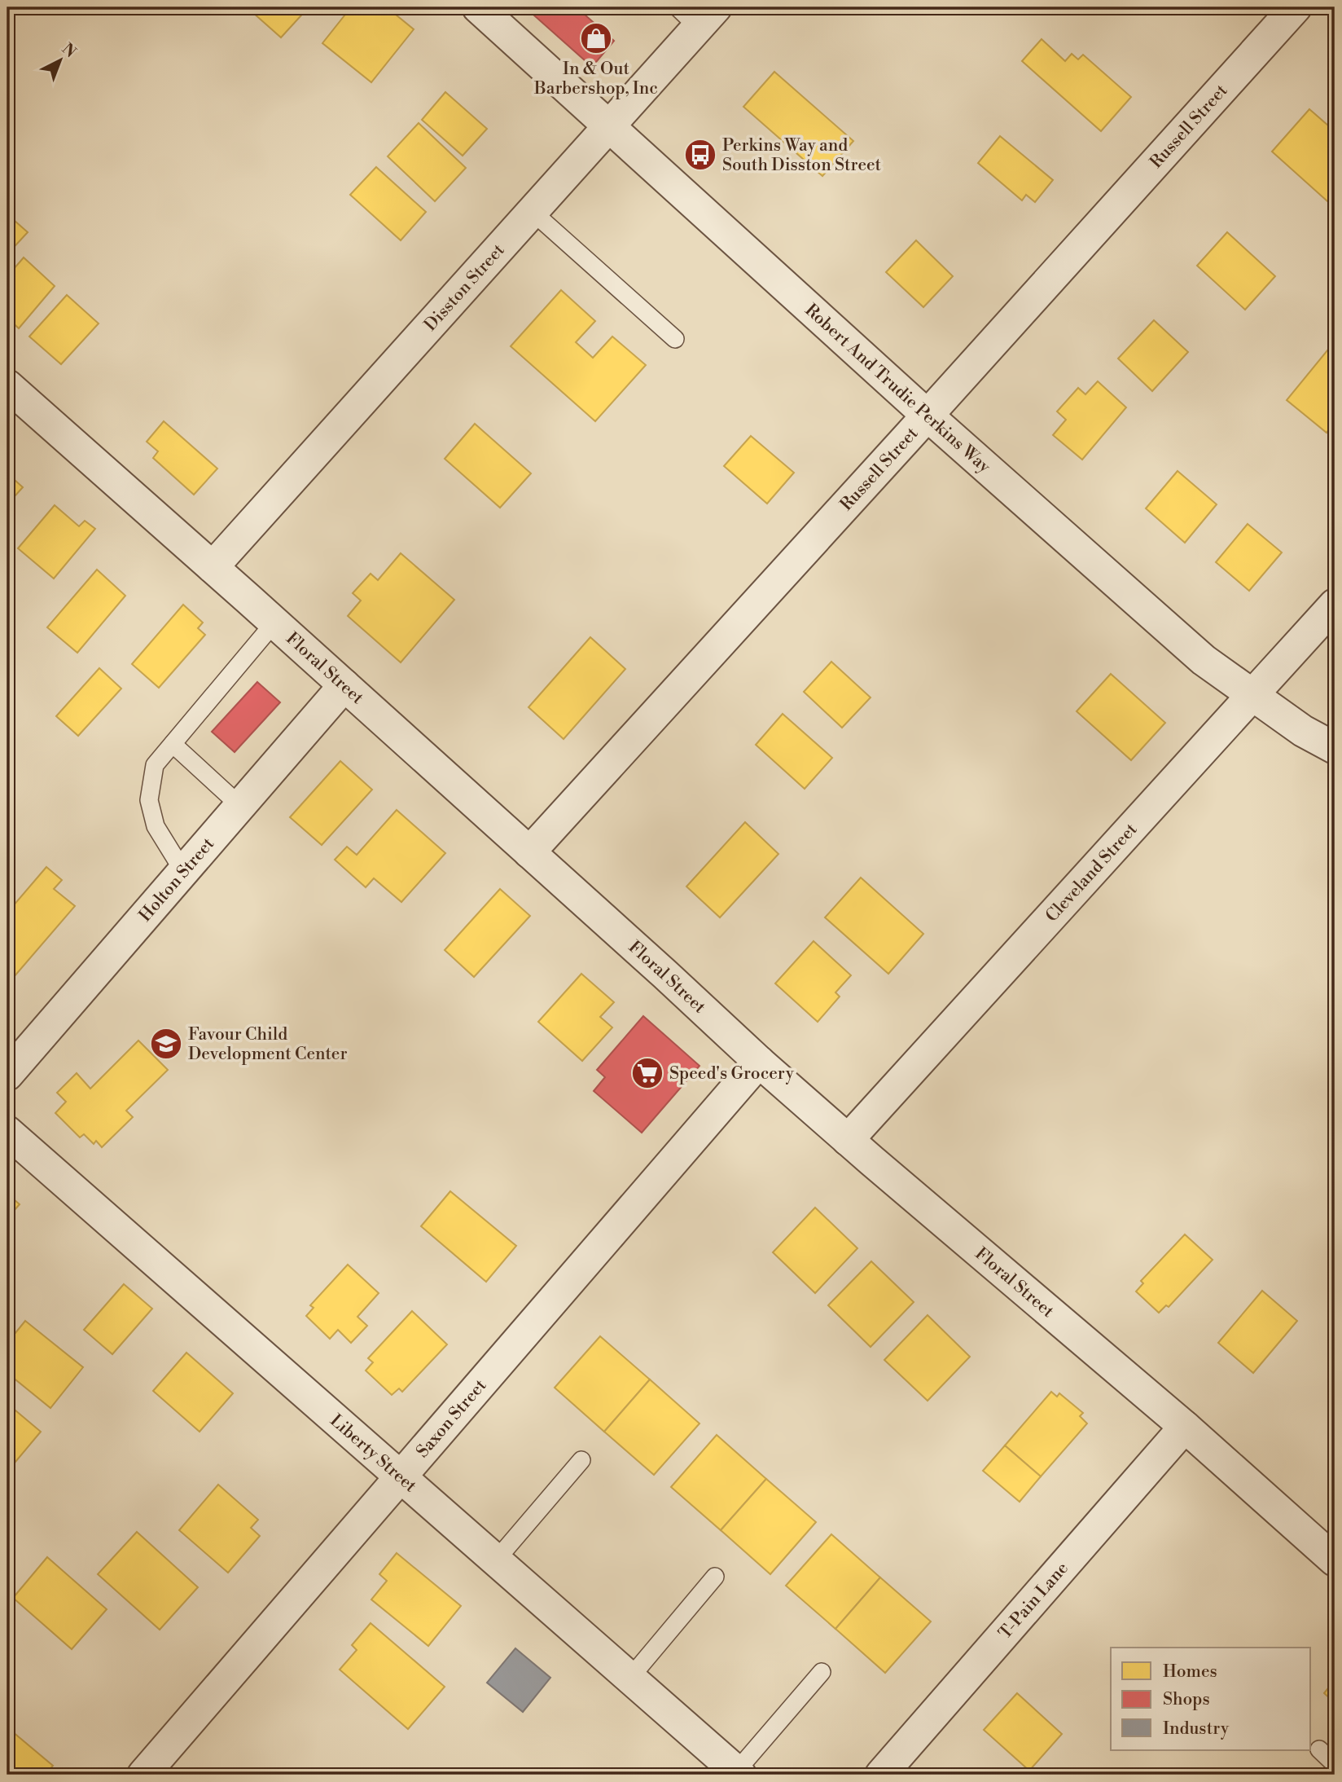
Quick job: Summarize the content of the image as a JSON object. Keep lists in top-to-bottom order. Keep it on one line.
{"streets":{"street":["Russell Street","Disston Street","Robert And Trudie Perkins Way","Floral Street","Cleveland Street","Holton Street","Saxon Street","Liberty Street","T-Pain Lane"]},"crossings":[["Russell Street","Robert And Trudie Perkins Way"],["Russell Street","Floral Street"],["Disston Street","Robert And Trudie Perkins Way"],["Disston Street","Floral Street"],["Robert And Trudie Perkins Way","Cleveland Street"],["Floral Street","Cleveland Street"],["Floral Street","Holton Street"],["Floral Street","Saxon Street"],["Floral Street","T-Pain Lane"],["Saxon Street","Liberty Street"]],"places":{"shop":["In & Out Barbershop, Inc"],"bus stop":["Perkins Way and South Disston Street"],"school or university":["Favour Child Development Center"],"supermarket":["Speed's Grocery"]},"legend":["Homes","Shops","Industry"],"north":"top right"}
